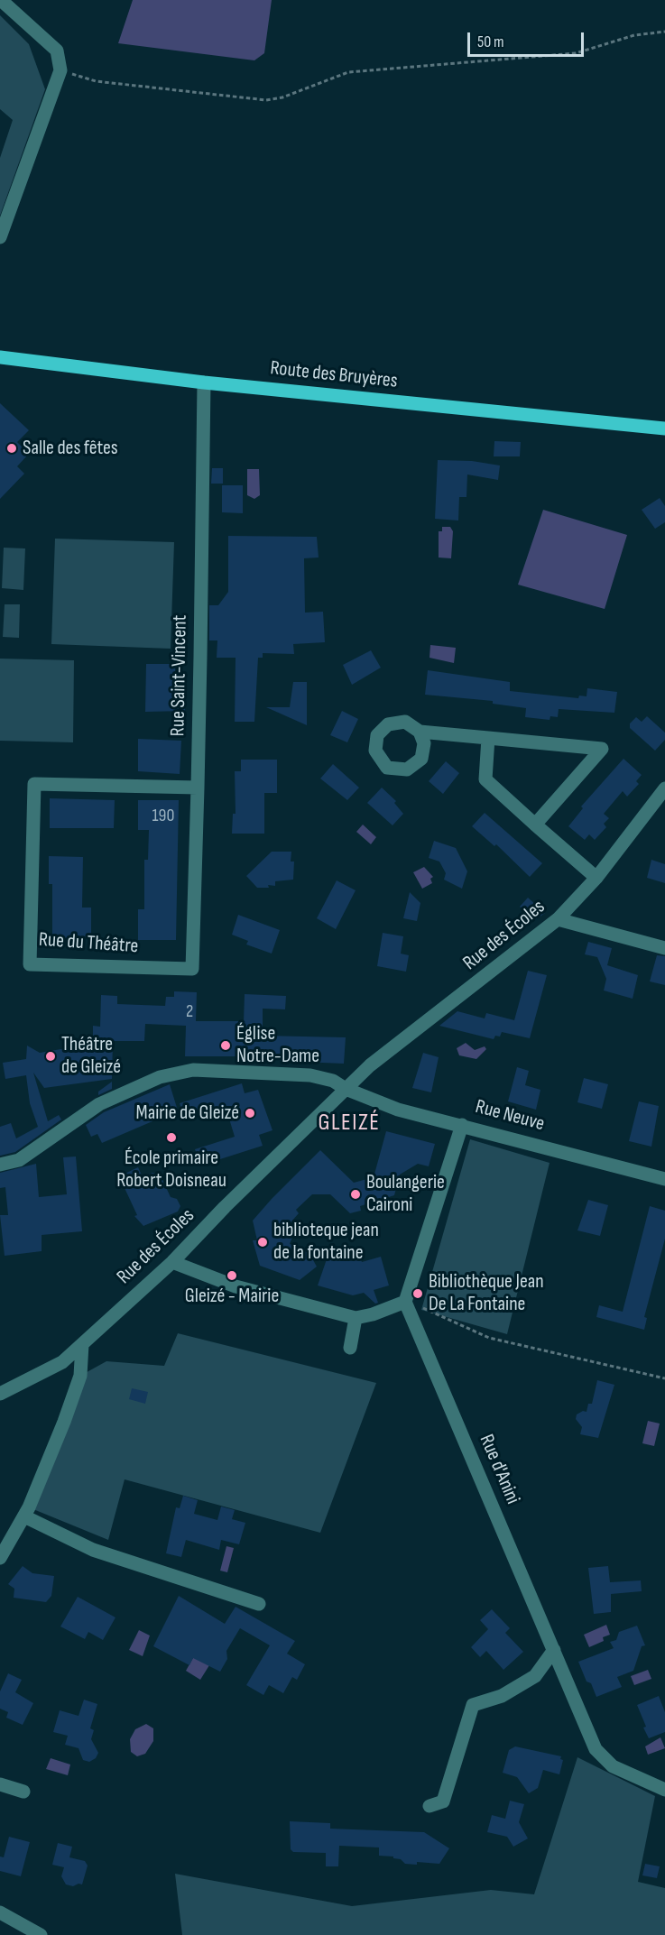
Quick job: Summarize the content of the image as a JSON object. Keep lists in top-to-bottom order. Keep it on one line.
{"streets":{"main road":["Route des Bruyères"],"street":["Rue Saint-Vincent","Rue des Écoles","Rue du Théâtre","Rue Neuve","Rue d'Anini"]},"crossings":[["Route des Bruyères","Rue Saint-Vincent"],["Rue Saint-Vincent","Rue du Théâtre"],["Rue des Écoles","Rue Neuve"]],"districts":["GLEIZÉ"],"places":["Salle des fêtes","Église Notre-Dame","Théâtre de Gleizé","Mairie de Gleizé","École primaire Robert Doisneau","Boulangerie Caironi","biblioteque jean de la fontaine","Gleizé - Mairie","Bibliothèque Jean De La Fontaine"],"house_numbers":["190","2"],"scale_bar":"50 m"}
